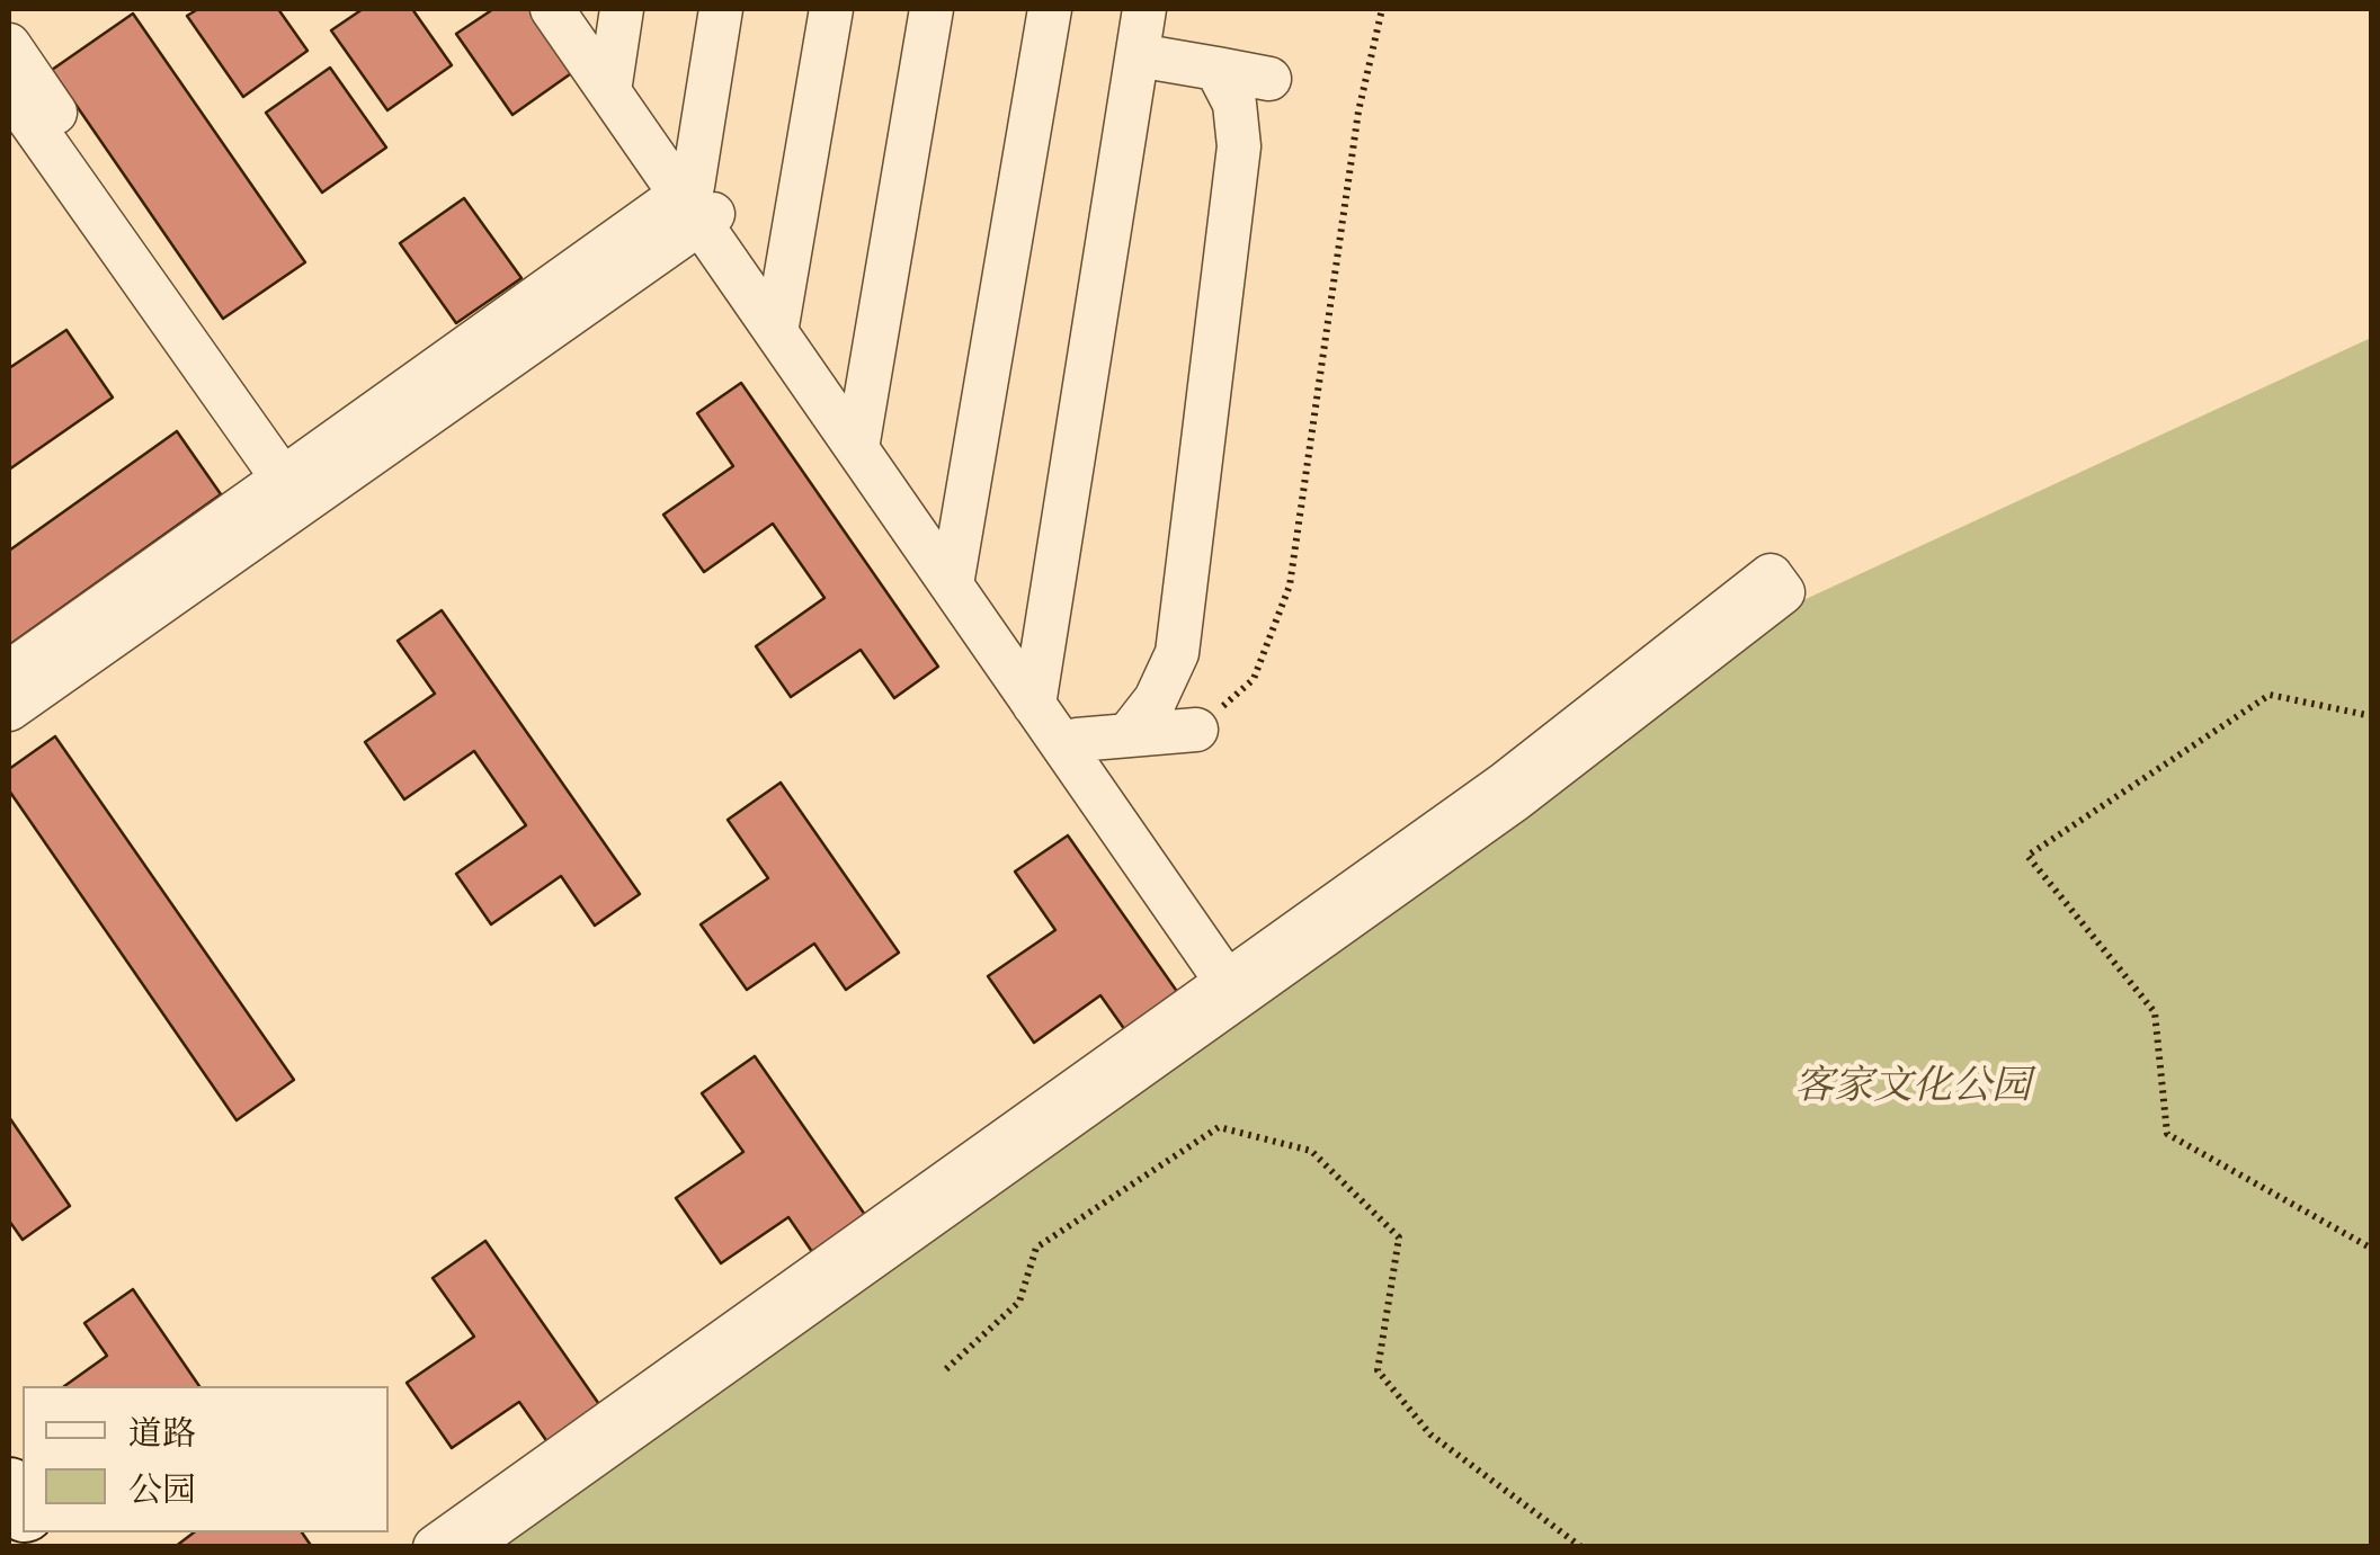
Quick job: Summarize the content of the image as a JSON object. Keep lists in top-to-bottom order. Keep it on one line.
{"parks":["客家文化公园"],"legend":["道路","公园"]}
